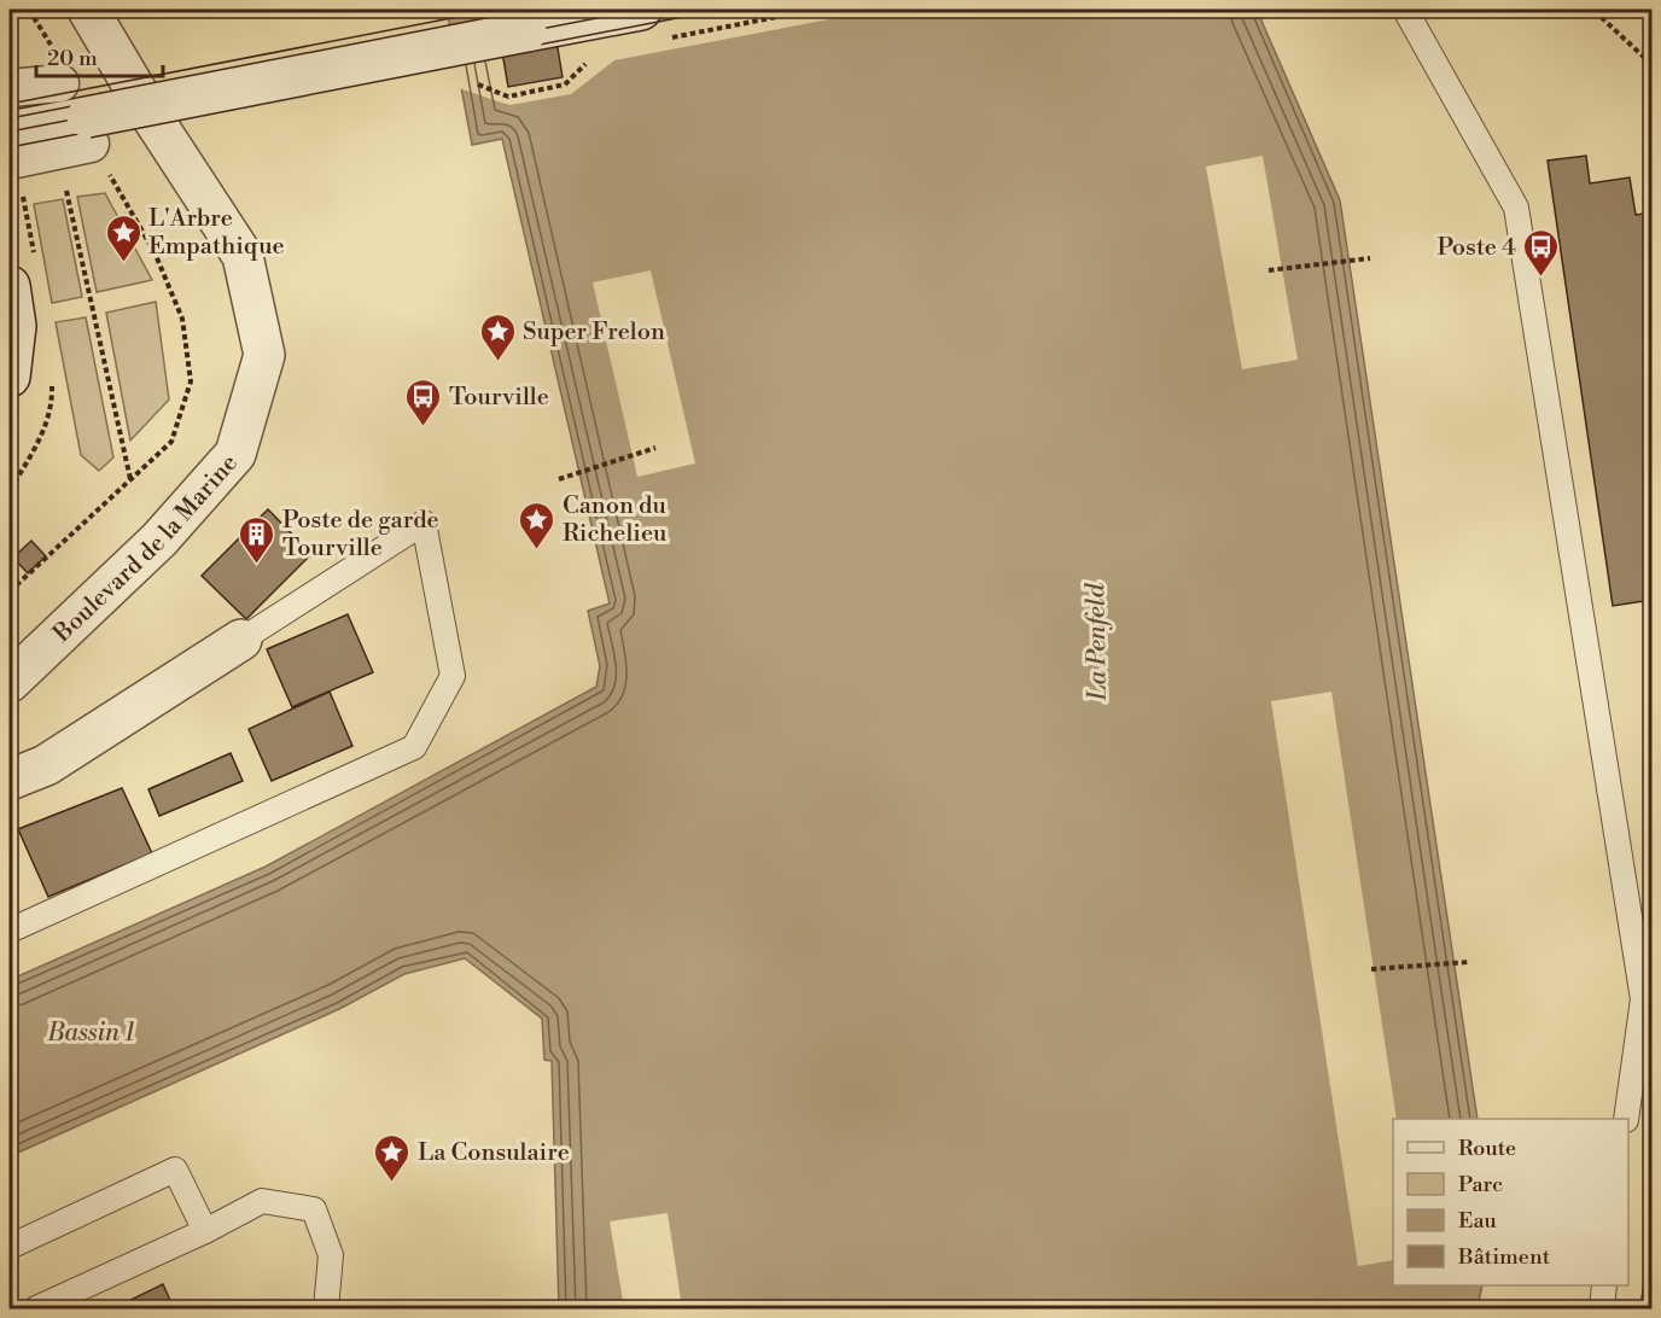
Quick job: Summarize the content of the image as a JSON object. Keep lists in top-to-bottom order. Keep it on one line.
{"streets":{"main road":["Boulevard de la Marine"]},"water":["La Penfeld","Bassin 1"],"places":{"place":["L'Arbre Empathique","Super Frelon","Canon du Richelieu","La Consulaire"],"bus stop":["Poste 4","Tourville"],"building":["Poste de garde Tourville"]},"legend":["Route","Parc","Eau","Bâtiment"],"scale_bar":"20 m"}
